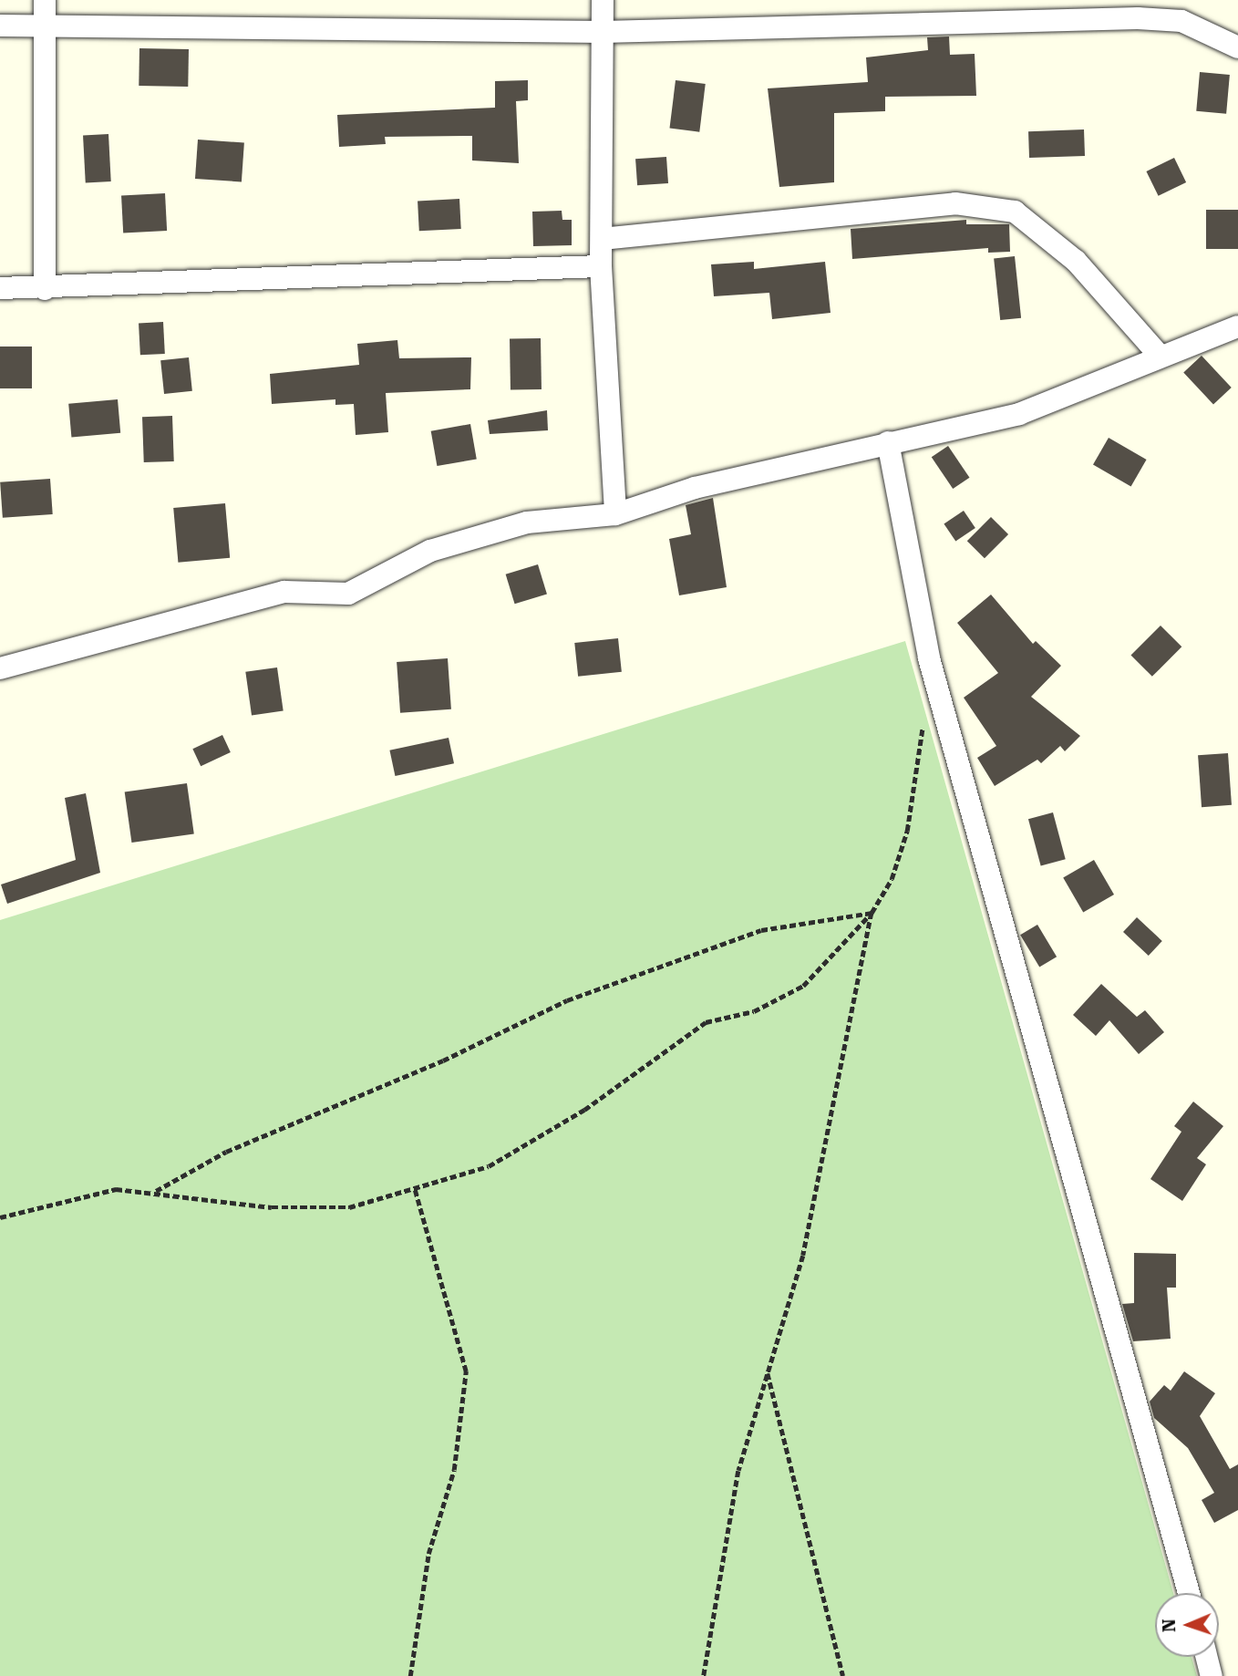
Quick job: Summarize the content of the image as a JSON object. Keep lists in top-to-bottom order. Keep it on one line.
{"north":"left"}
